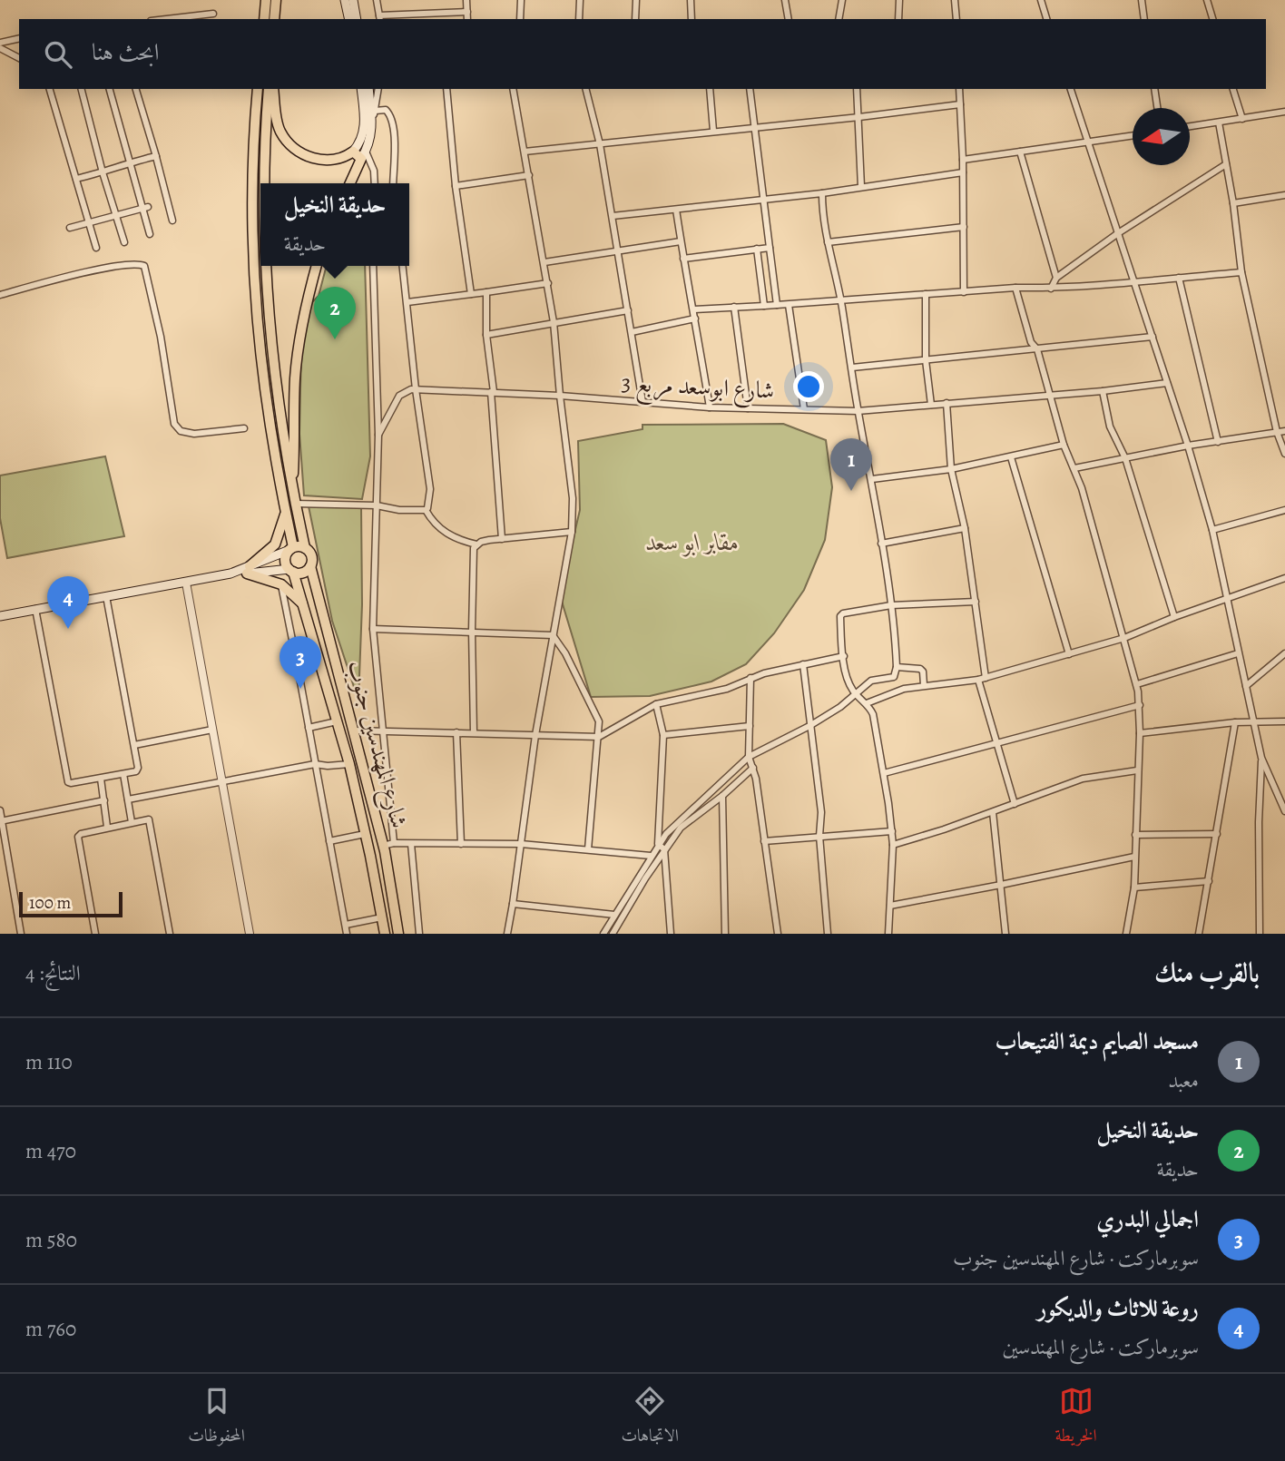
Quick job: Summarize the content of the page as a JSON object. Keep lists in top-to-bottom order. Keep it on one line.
{"streets":{"highway":["شارع المهندسين جنوب"],"street":["شارع ابوسعد مربع 3"]},"parks":["مقابر ابو سعد"],"scale_bar":"100 m","north":"left","page":{"search":"ابحث هنا","popup":["حديقة النخيل","حديقة"],"pins":["2","1","4","3"],"scale":"100 m","heading":["بالقرب منك","النتائج: 4"],"list":[{"mark":"1","name":"مسجد الصايم ديمة الفتيحاب","note":"معبد","value":"110 m"},{"mark":"2","name":"حديقة النخيل","note":"حديقة","value":"470 m"},{"mark":"3","name":"اجمالي البدري","note":"سوبرماركت · شارع المهندسين جنوب","value":"580 m"},{"mark":"4","name":"روعة للاثاث والديكور","note":"سوبرماركت · شارع المهندسين","value":"760 m"}],"nav":["الخريطة","الاتجاهات","المحفوظات"]}}
